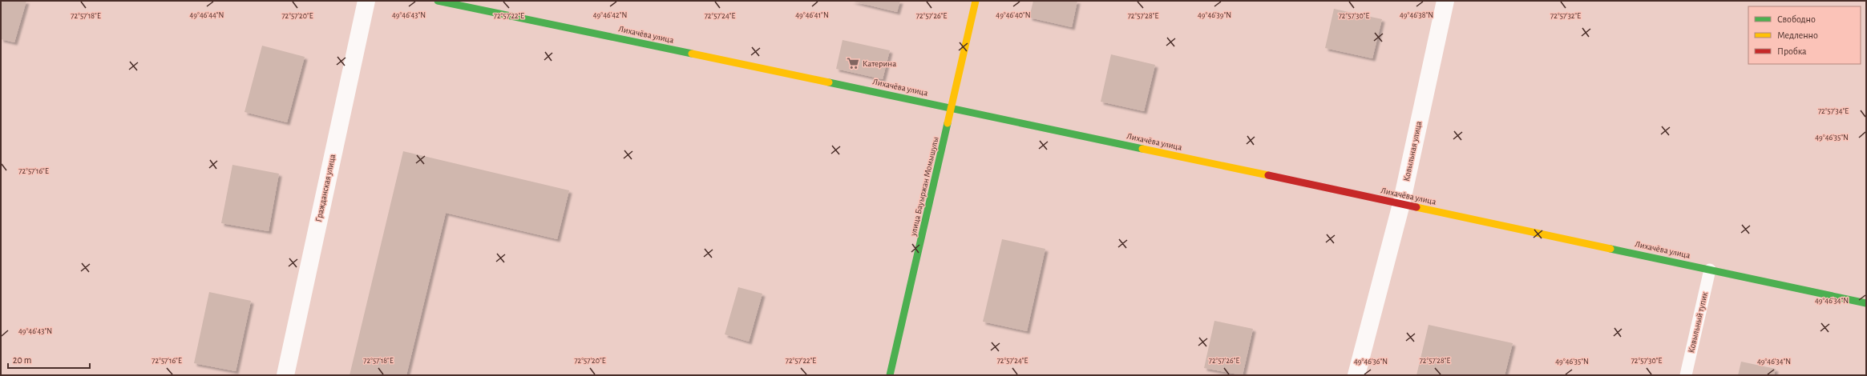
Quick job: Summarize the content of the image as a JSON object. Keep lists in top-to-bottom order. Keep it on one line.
{"streets":{"street":["Лихачёва улица","Ковыльная улица","улица Бауыржан Момышулы","Гражданская улица"],"lane":["Ковыльный тупик"]},"crossings":[["Лихачёва улица","Ковыльная улица"],["Лихачёва улица","улица Бауыржан Момышулы"],["Лихачёва улица","Ковыльный тупик"]],"places":{"supermarket":["Катерина"]},"legend":["Свободно","Медленно","Пробка"],"scale_bar":"20 m","coordinates":["49°46'44\"N","49°46'43\"N","49°46'42\"N","49°46'41\"N","49°46'40\"N","49°46'39\"N","49°46'38\"N","72°57'18\"E","72°57'20\"E","72°57'22\"E","72°57'24\"E","72°57'26\"E","72°57'28\"E","72°57'30\"E","72°57'32\"E","72°57'34\"E","49°46'35\"N","72°57'16\"E","49°46'34\"N","49°46'36\"N"]}
